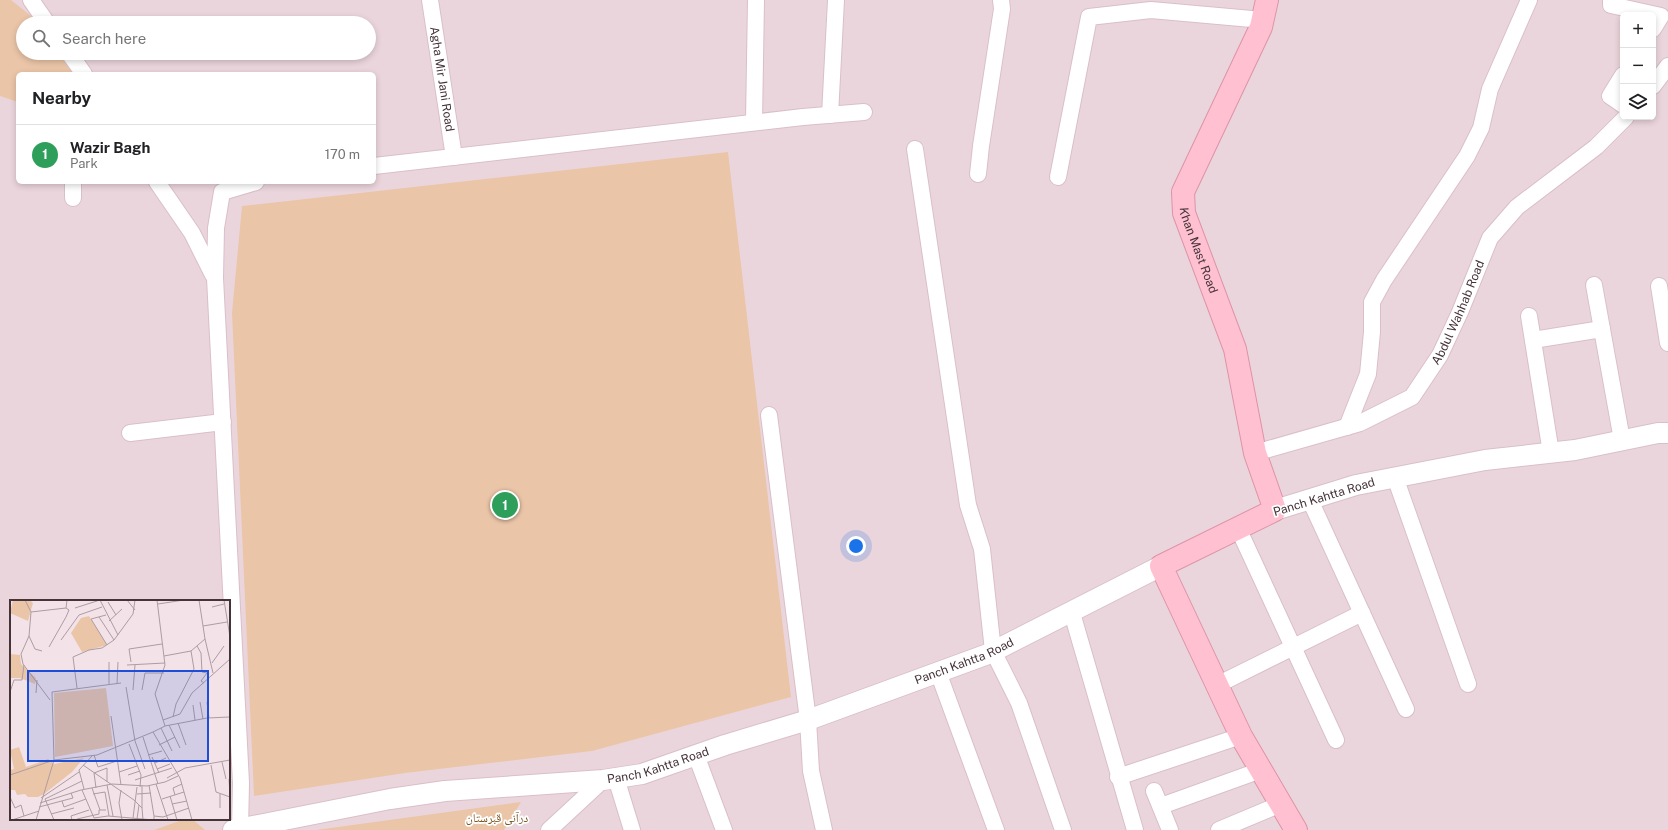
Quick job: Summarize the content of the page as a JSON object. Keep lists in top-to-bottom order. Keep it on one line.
{"streets":{"main road":["Khan Mast Road","Panch Kahtta Road"],"street":["Agha Mir Jani Road","Abdul Wahhab Road"]},"crossings":[["Khan Mast Road","Abdul Wahhab Road"],["Khan Mast Road","Panch Kahtta Road"]],"parks":["درآنی قبرستان"],"page":{"map_buttons":["+","−"],"search":"Search here","heading":"Nearby","list":[{"mark":"1","name":"Wazir Bagh","note":"Park","value":"170 m"}],"pins":"1"}}
